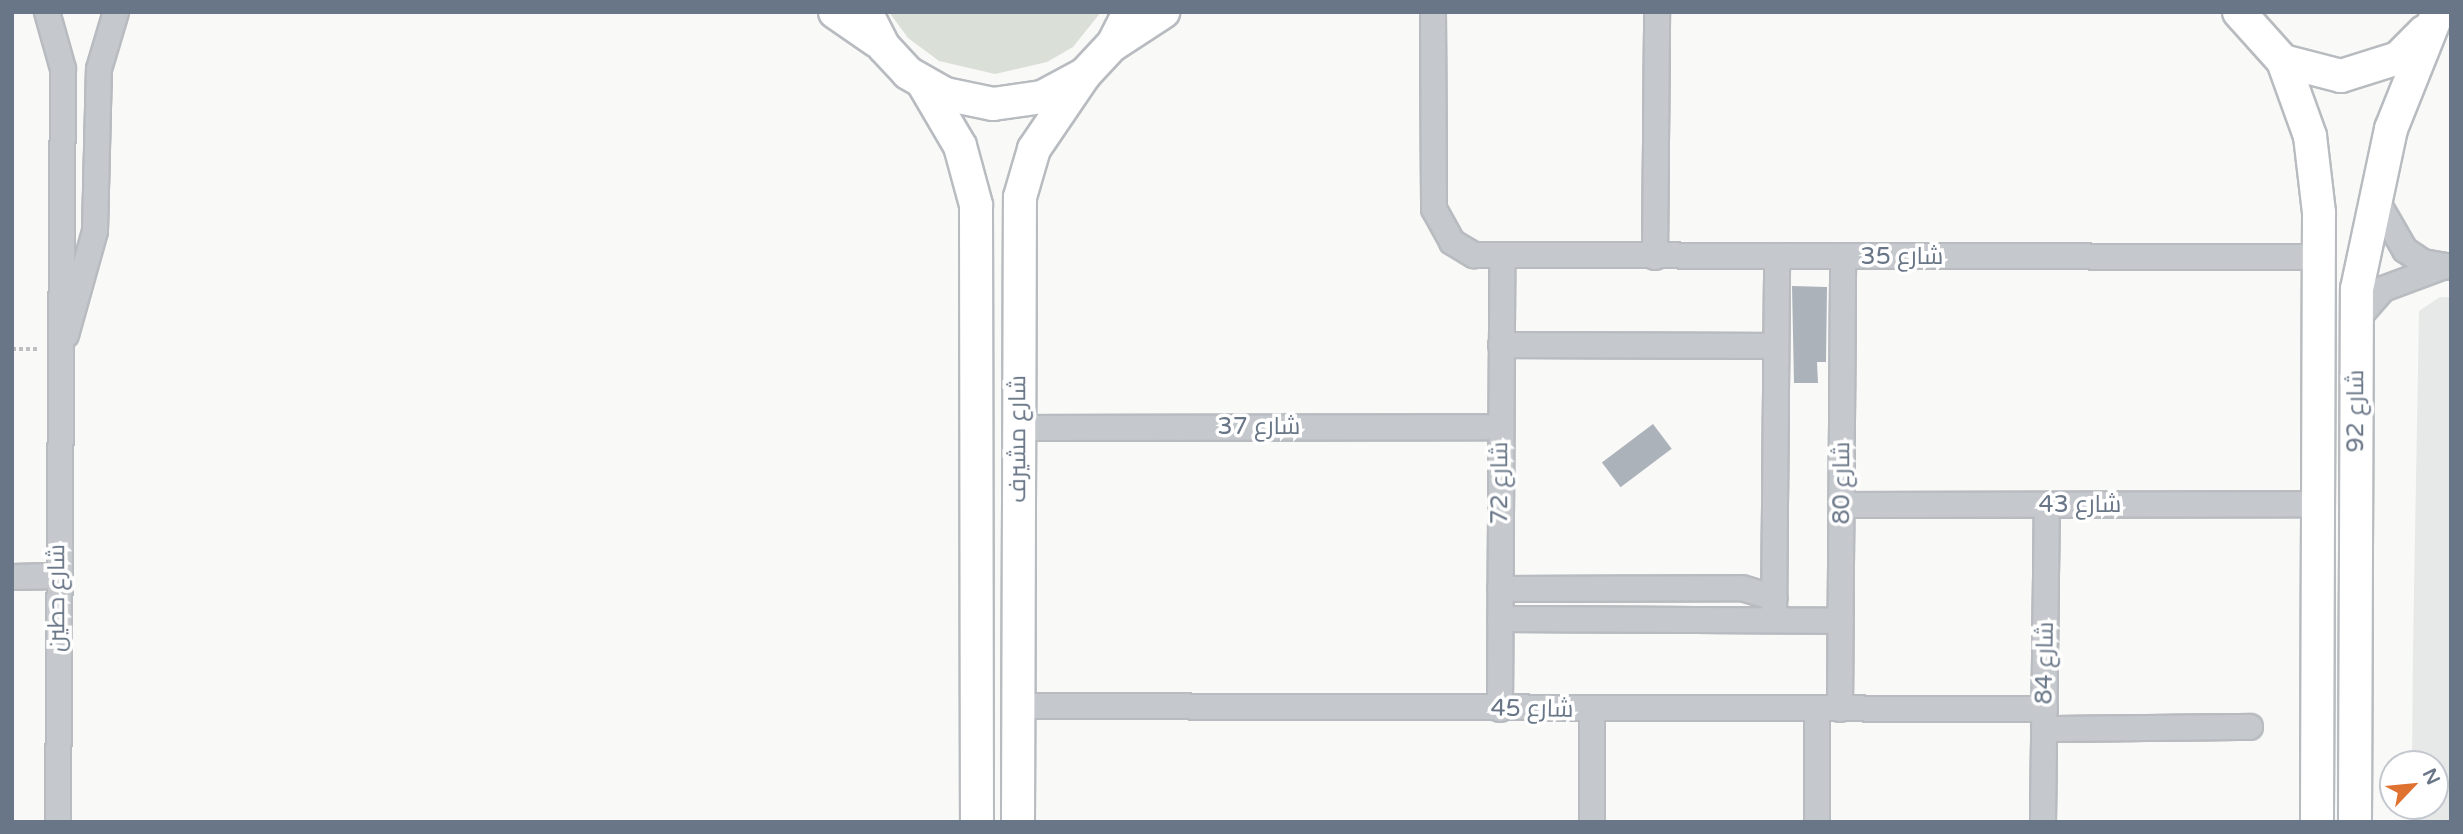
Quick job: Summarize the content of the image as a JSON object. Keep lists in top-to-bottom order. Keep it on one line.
{"streets":{"main road":["شارع 92","شارع مشيرف"],"street":["شارع 35","شارع 37","شارع 72","شارع 80","شارع 43","شارع حطين","شارع 84","شارع 45"]},"crossings":[["شارع 35","شارع 92"],["شارع 35","شارع 72"],["شارع 35","شارع 80"],["شارع 92","شارع 43"],["شارع 37","شارع مشيرف"],["شارع 37","شارع 72"],["شارع مشيرف","شارع 45"],["شارع 72","شارع 45"],["شارع 80","شارع 43"],["شارع 80","شارع 45"],["شارع 43","شارع 84"],["شارع 84","شارع 45"]],"north":"top right"}
